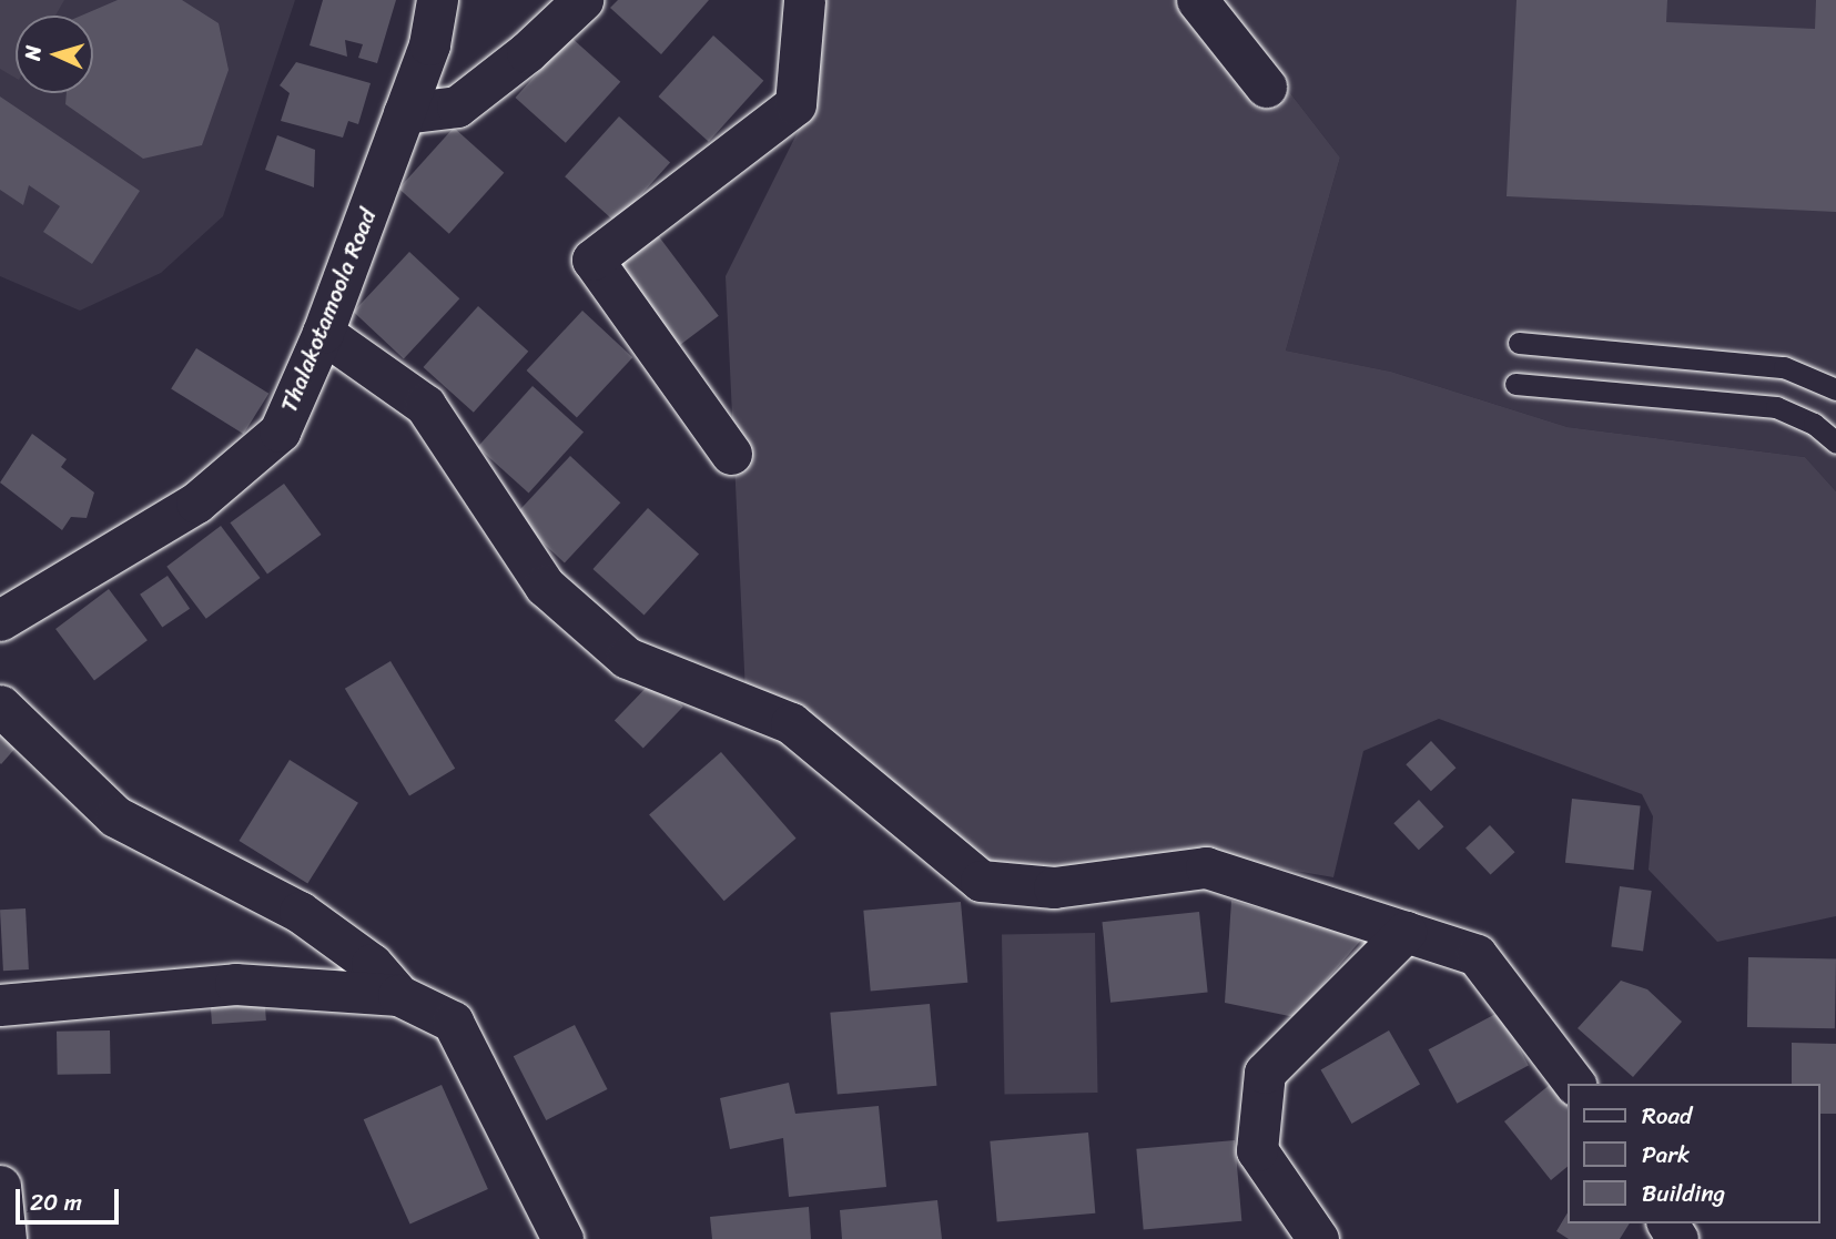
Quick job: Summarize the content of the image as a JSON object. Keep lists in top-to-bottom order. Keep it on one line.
{"streets":{"street":["Thalakotamoola Road"]},"legend":["Road","Park","Building"],"scale_bar":"20 m","north":"left"}
